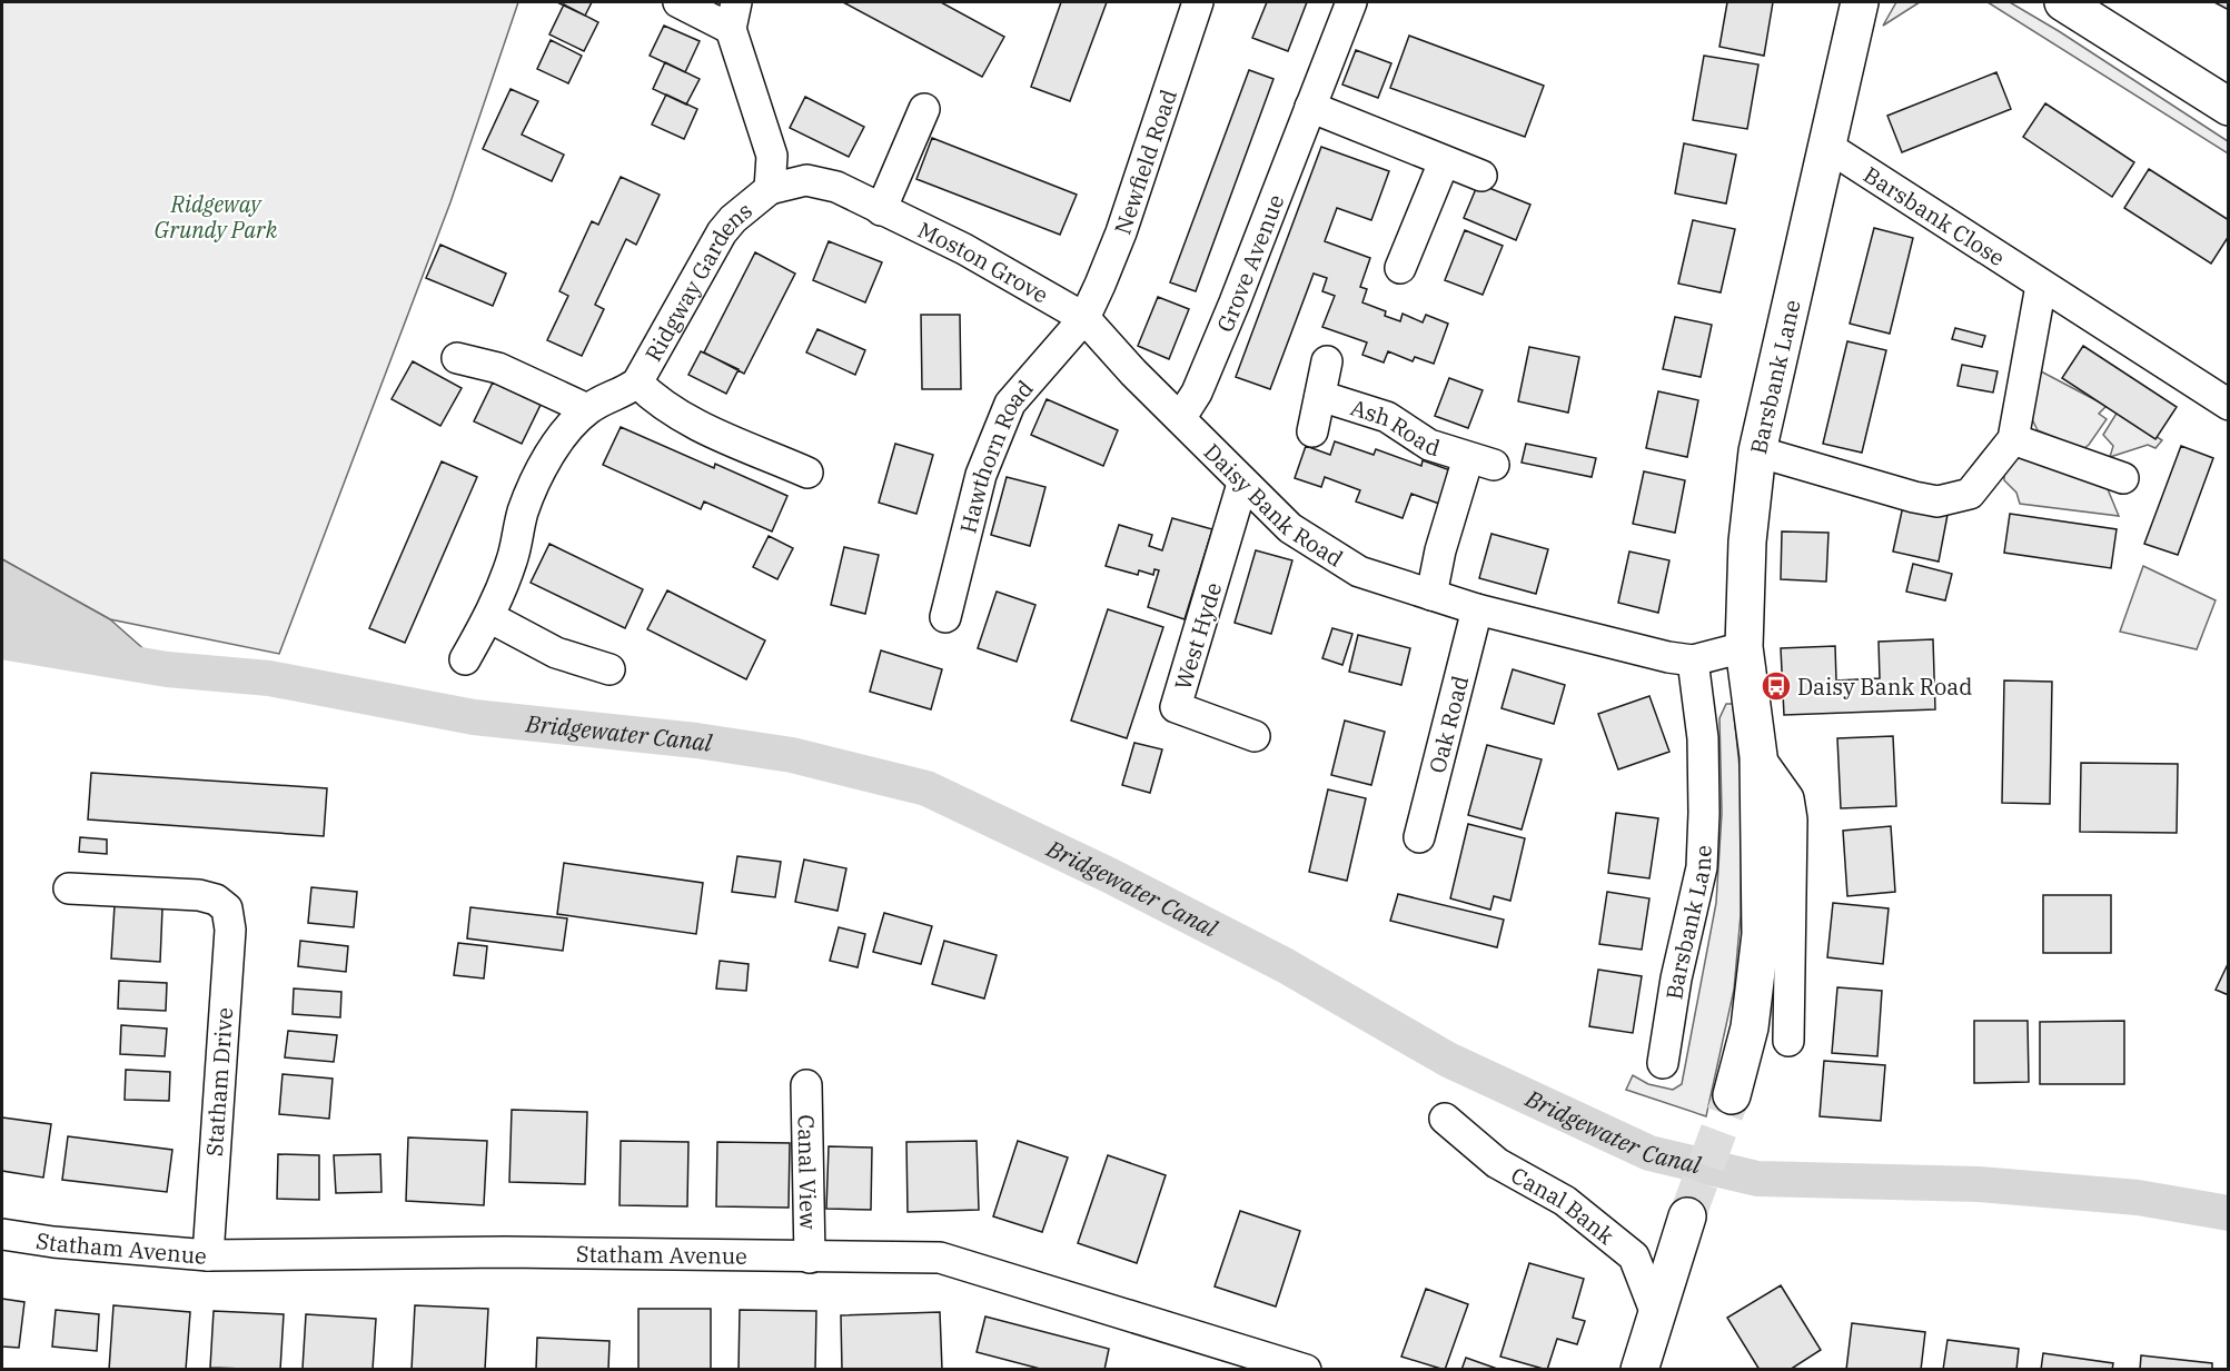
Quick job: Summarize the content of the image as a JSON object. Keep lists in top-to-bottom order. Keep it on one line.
{"streets":{"street":["Newfield Road","Barsbank Close","Moston Grove","Grove Avenue","Ridgway Gardens","Barsbank Lane","Ash Road","Hawthorn Road","Daisy Bank Road","West Hyde","Oak Road","Statham Drive","Canal View","Canal Bank","Statham Avenue"]},"crossings":[["Newfield Road","Moston Grove"],["Newfield Road","Hawthorn Road"],["Newfield Road","Daisy Bank Road"],["Barsbank Close","Barsbank Lane"],["Moston Grove","Ridgway Gardens"],["Moston Grove","Hawthorn Road"],["Moston Grove","Daisy Bank Road"],["Grove Avenue","Daisy Bank Road"],["Barsbank Lane","Daisy Bank Road"],["Ash Road","Daisy Bank Road"],["Hawthorn Road","Daisy Bank Road"],["Daisy Bank Road","West Hyde"],["Daisy Bank Road","Oak Road"],["Statham Drive","Statham Avenue"],["Canal View","Statham Avenue"]],"water":["Bridgewater Canal"],"parks":["Ridgeway Grundy Park"],"places":{"bus stop":["Daisy Bank Road"]}}
